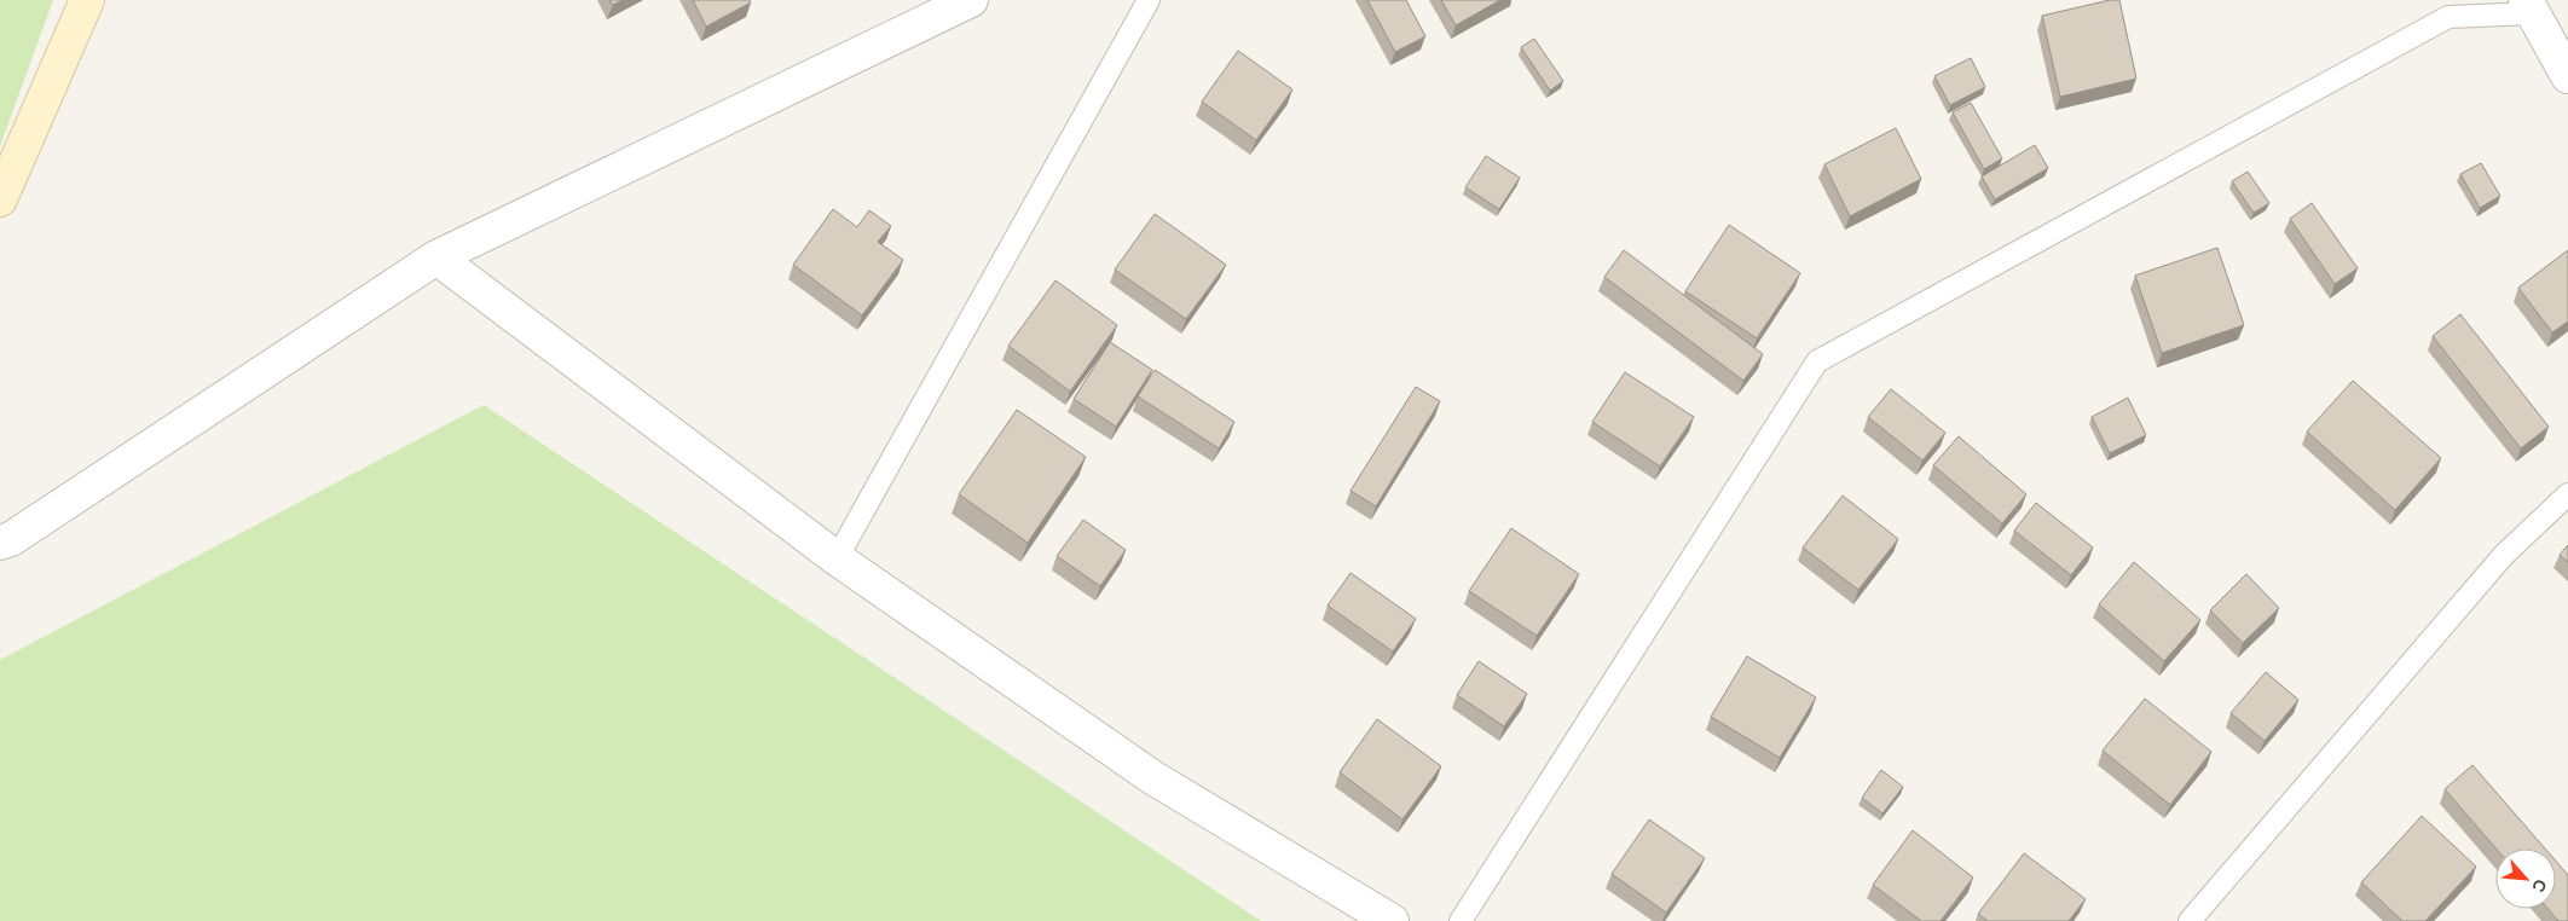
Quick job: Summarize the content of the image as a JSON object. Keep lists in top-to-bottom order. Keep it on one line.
{"north":"bottom right"}
